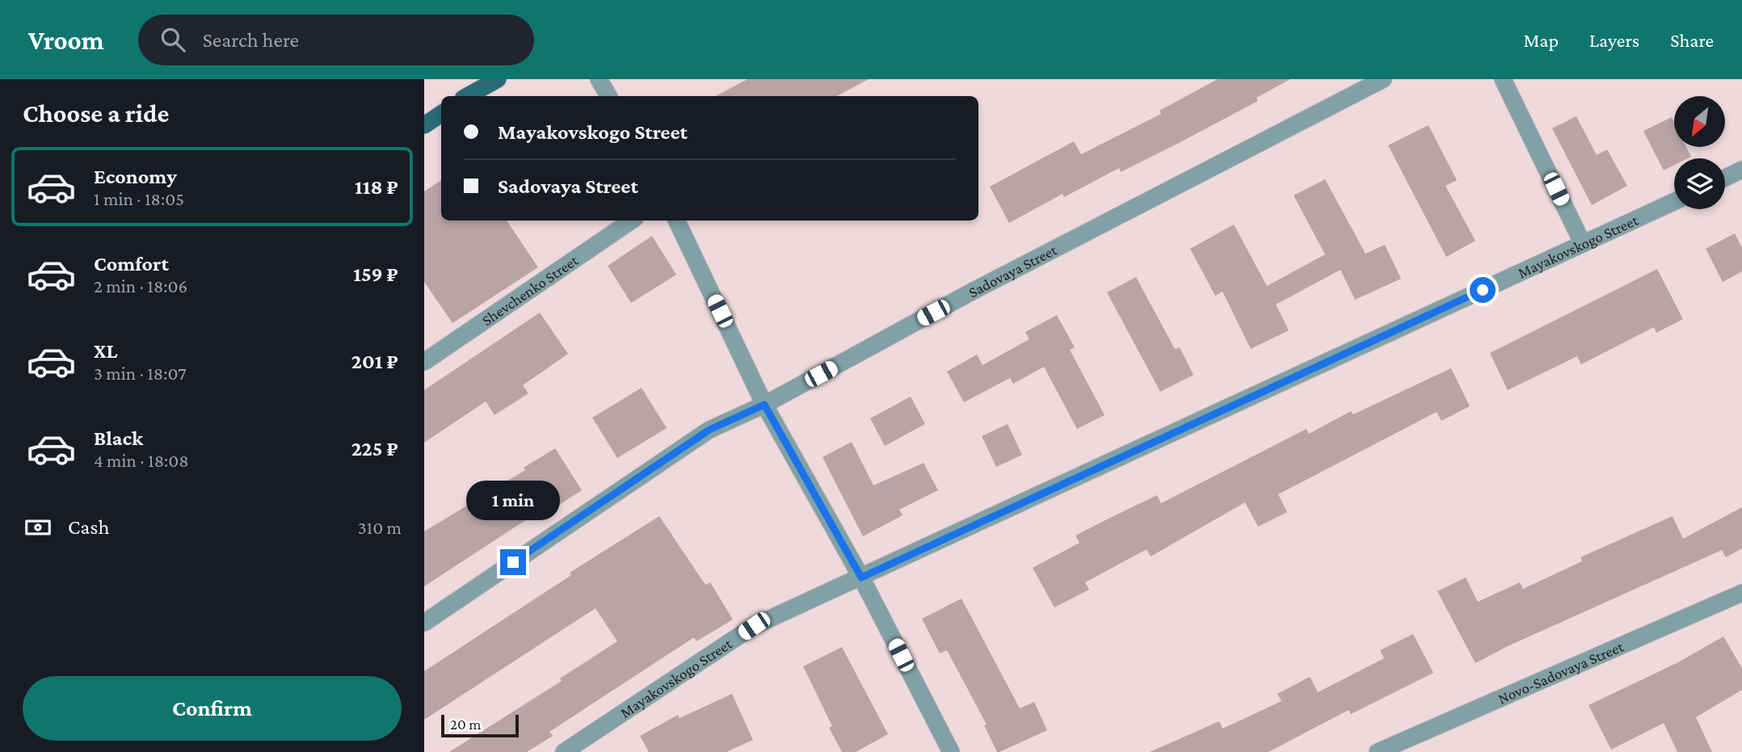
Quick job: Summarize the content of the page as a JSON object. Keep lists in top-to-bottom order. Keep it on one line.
{"streets":{"street":["Mayakovskogo Street","Sadovaya Street","Shevchenko Street","Novo-Sadovaya Street"]},"scale_bar":"20 m","north":"bottom left","page":{"header":"Vroom","search":"Search here","nav":["Map","Layers","Share"],"heading":"Choose a ride","banner":["Mayakovskogo Street","Sadovaya Street"],"list":[{"name":"Economy","note":"1 min · 18:05","value":"118 ₽"},{"name":"Comfort","note":"2 min · 18:06","value":"159 ₽"},{"name":"XL","note":"3 min · 18:07","value":"201 ₽"},{"name":"Black","note":"4 min · 18:08","value":"225 ₽"}],"bubble":"1 min","pay":["Cash","310 m"],"buttons":"Confirm","scale":"20 m"}}
